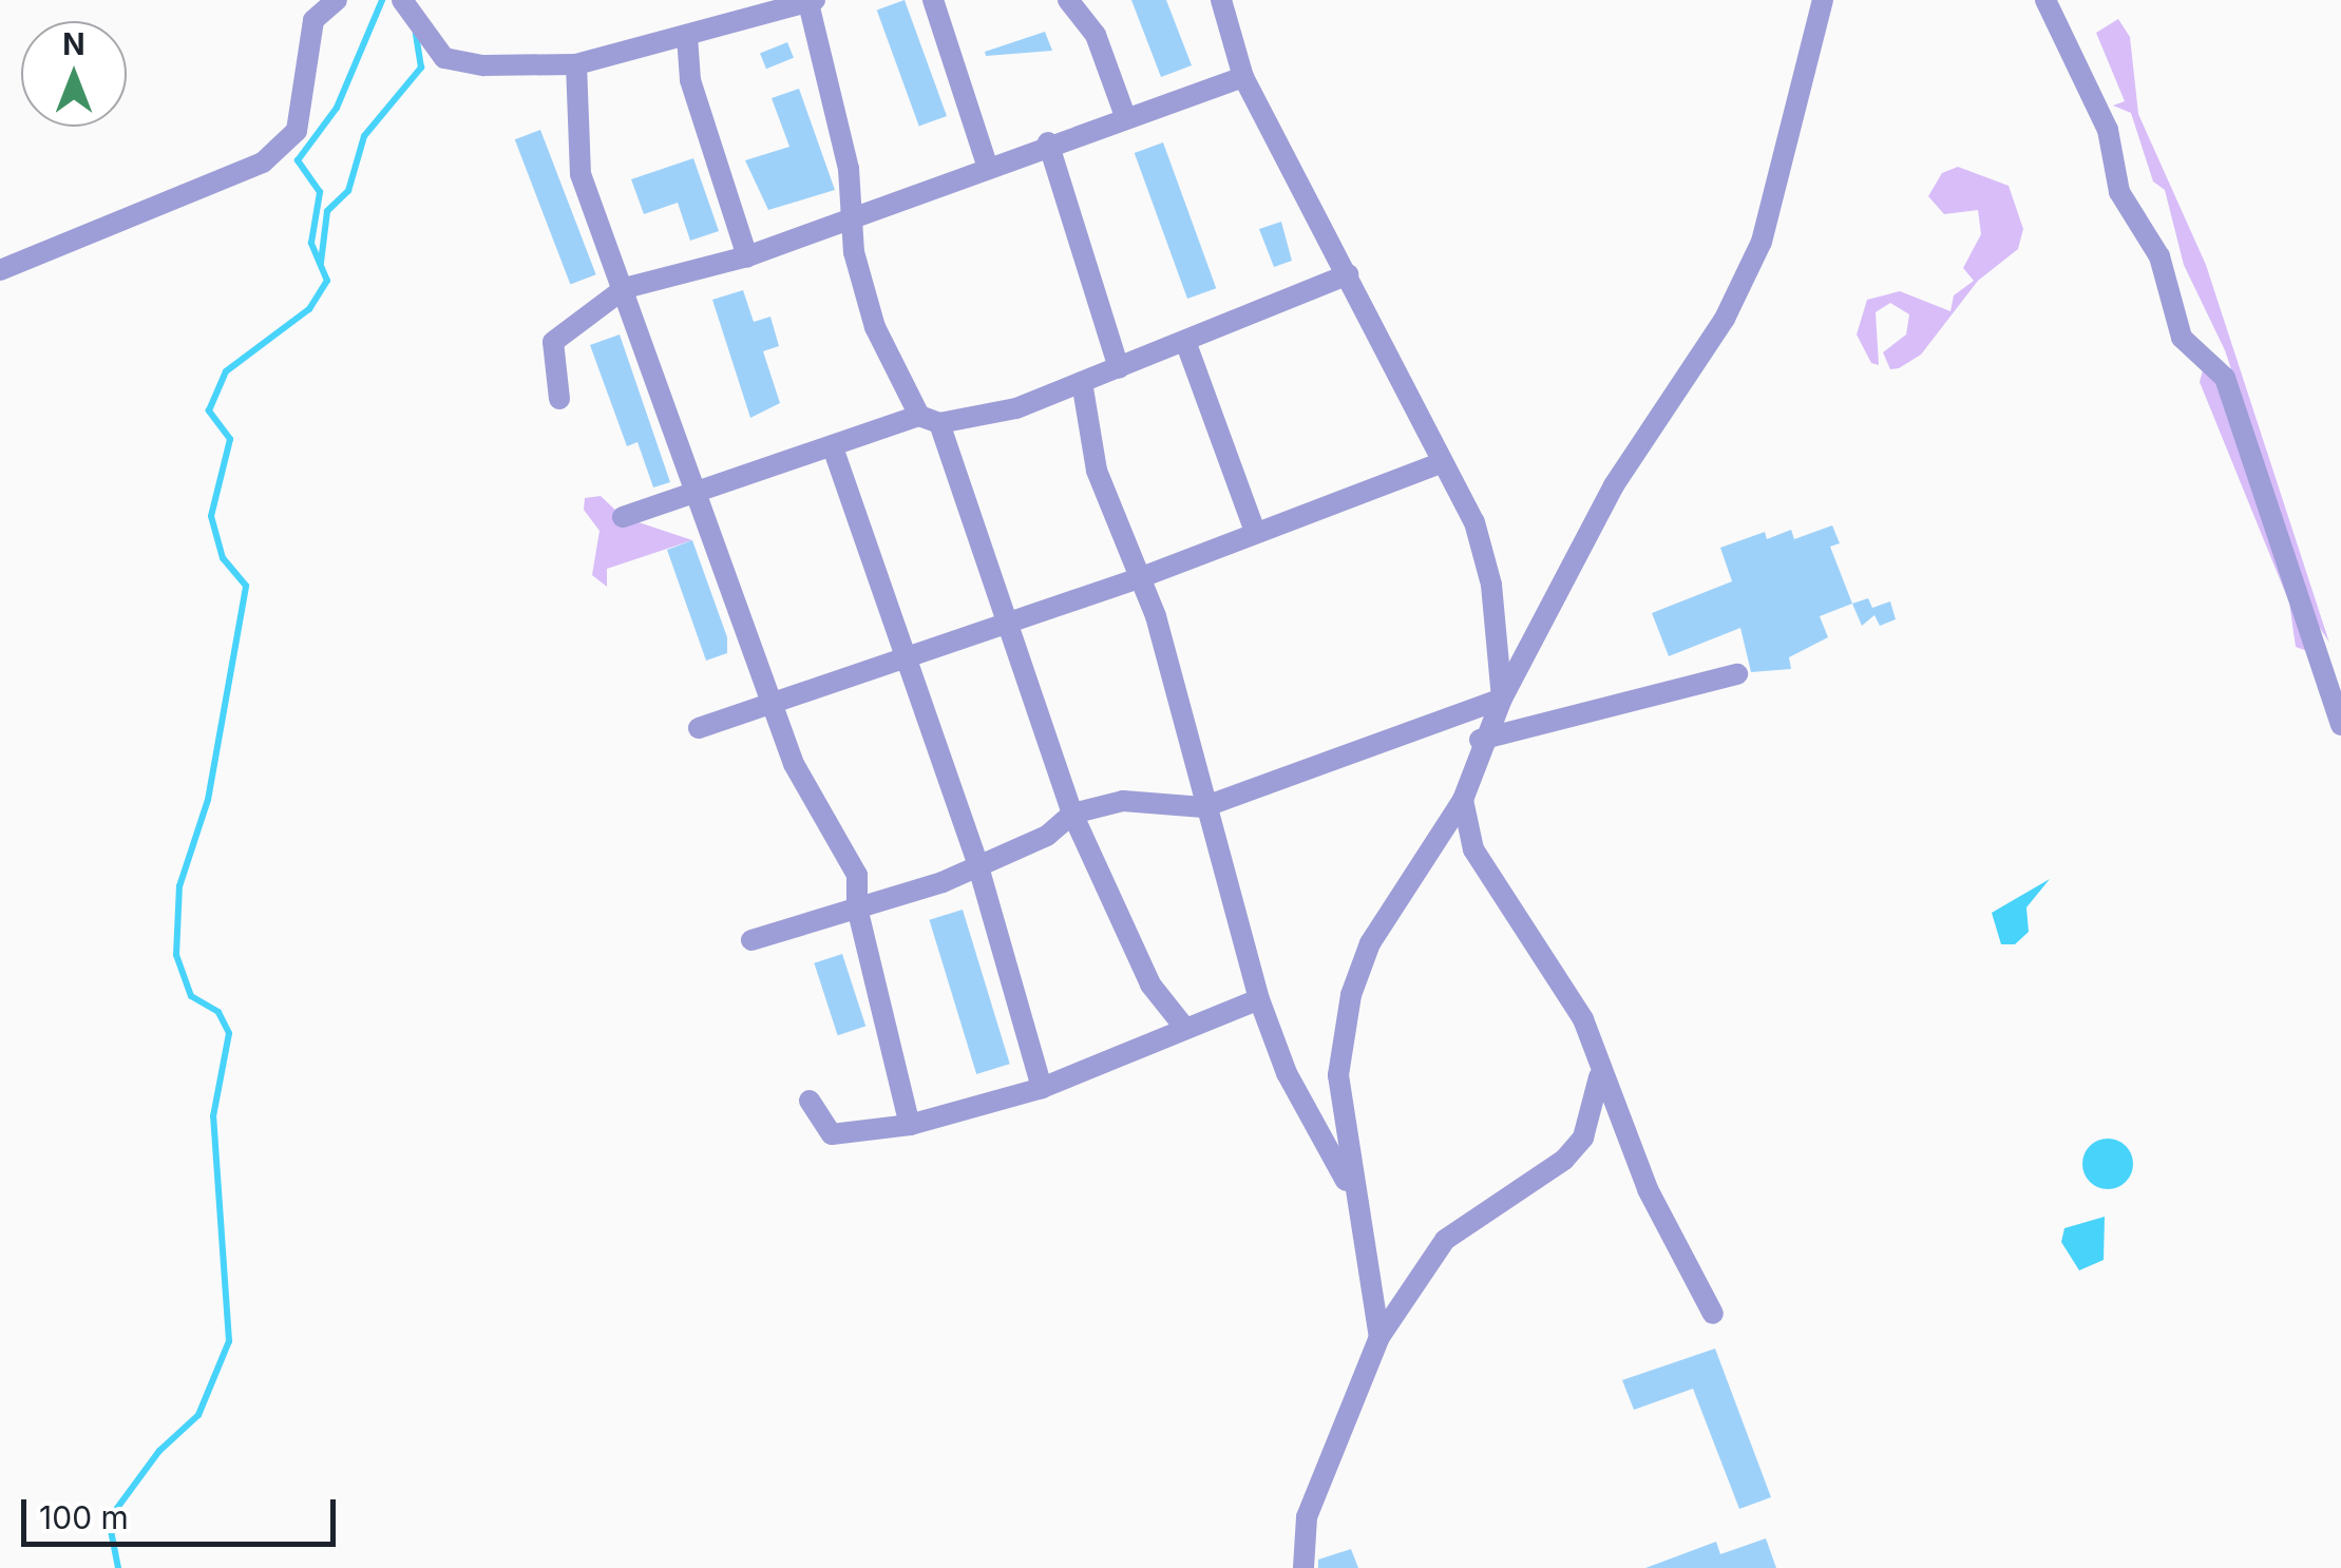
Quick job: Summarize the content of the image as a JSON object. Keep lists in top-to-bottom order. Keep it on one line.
{"scale_bar":"100 m","north":"top"}
